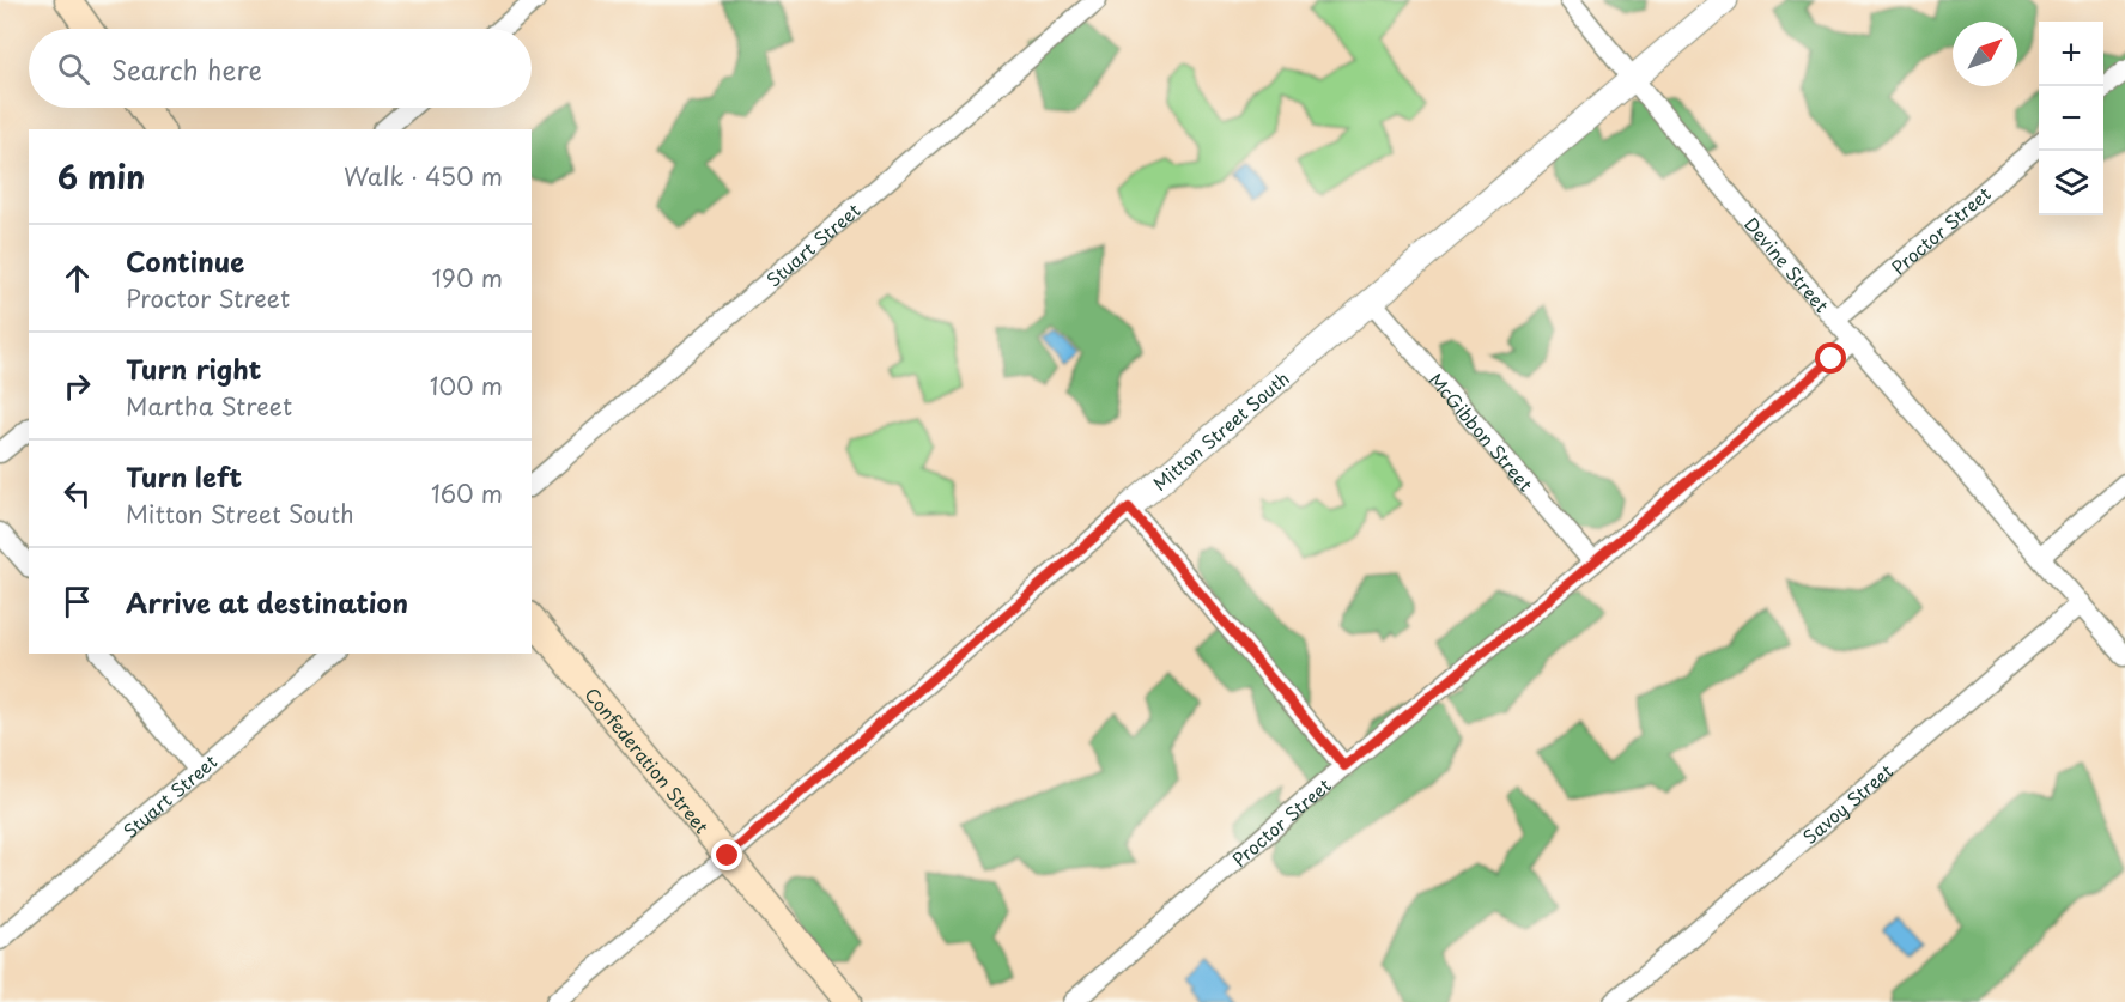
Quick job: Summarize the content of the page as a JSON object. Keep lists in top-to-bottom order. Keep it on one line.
{"streets":{"main road":["Confederation Street"],"street":["Proctor Street","Stuart Street","Devine Street","Mitton Street South","McGibbon Street","Savoy Street"]},"crossings":[["Proctor Street","Devine Street"],["Proctor Street","McGibbon Street"],["Devine Street","Mitton Street South"],["Devine Street","Savoy Street"],["Mitton Street South","McGibbon Street"],["Mitton Street South","Confederation Street"]],"north":"top right","page":{"map_buttons":["+","−"],"search":"Search here","heading":["6 min","Walk · 450 m"],"list":[["Continue","Proctor Street","190 m"],["Turn right","Martha Street","100 m"],["Turn left","Mitton Street South","160 m"],"Arrive at destination"]}}
